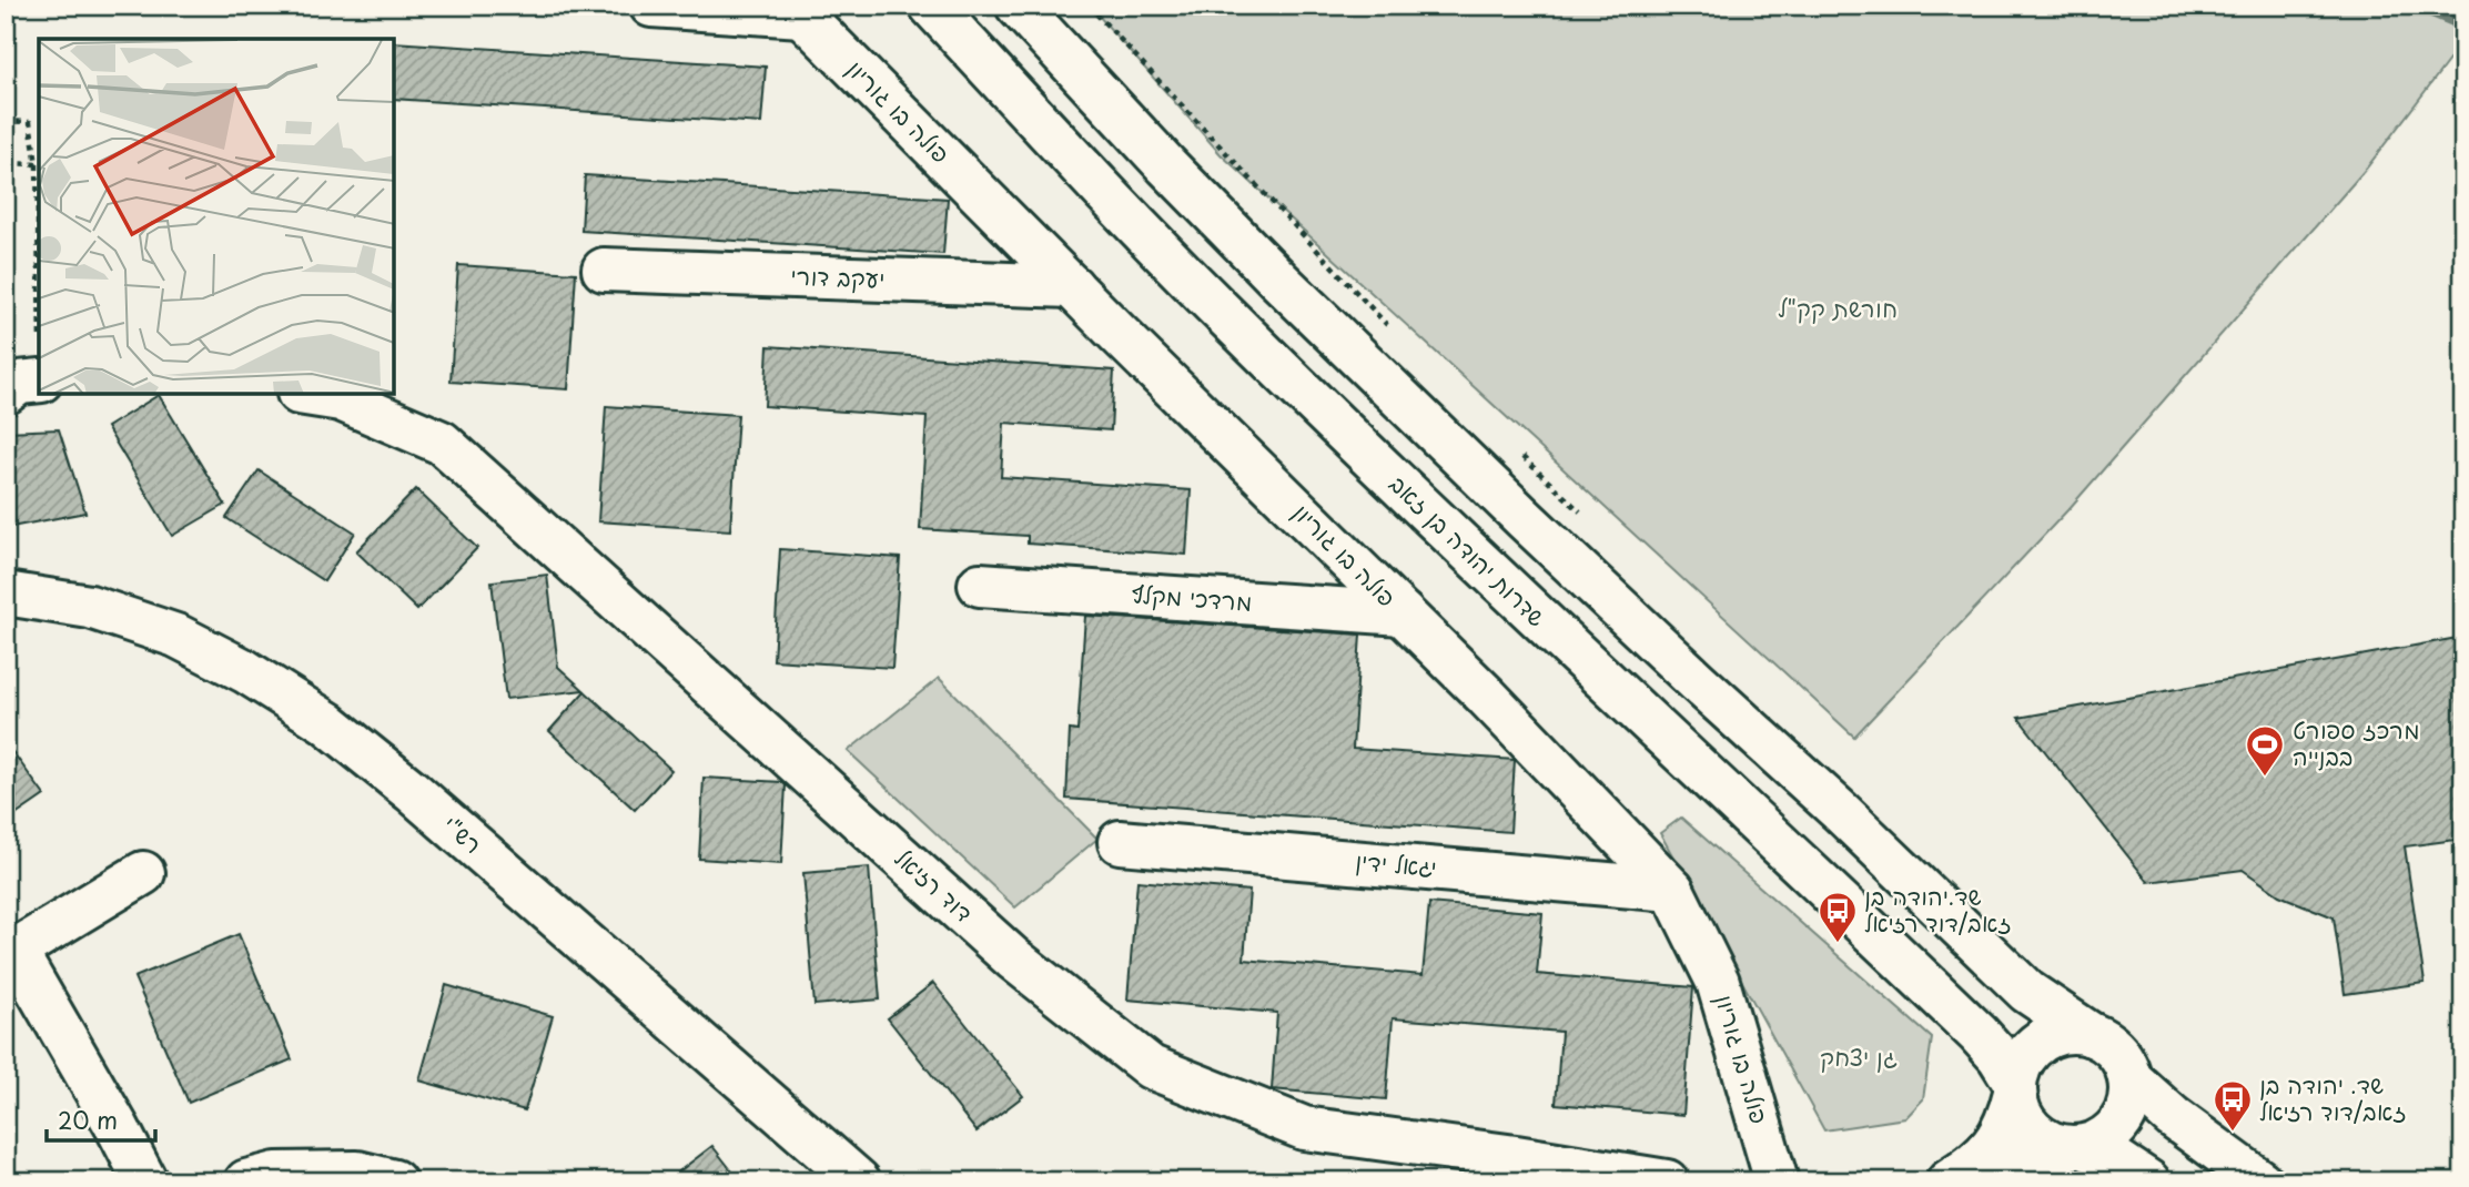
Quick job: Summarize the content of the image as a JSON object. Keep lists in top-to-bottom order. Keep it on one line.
{"streets":{"street":["פולה בו גוריון","יעקב דורי","שדרות יהודה בן זאב","מרדכי מקלף","רש\"י","יגאל ידין","דוד רזיאל"]},"crossings":[["פולה בו גוריון","יעקב דורי"],["פולה בו גוריון","מרדכי מקלף"],["פולה בו גוריון","יגאל ידין"]],"parks":["חורשת קק\"ל","גן יצחק"],"places":{"sports":["מרכז ספורט בבנייה"],"bus stop":["שד.יהודה בן זאב/דוד רזיאל","שד. יהודה בן זאב/דוד רזיאל"]},"scale_bar":"20 m"}
